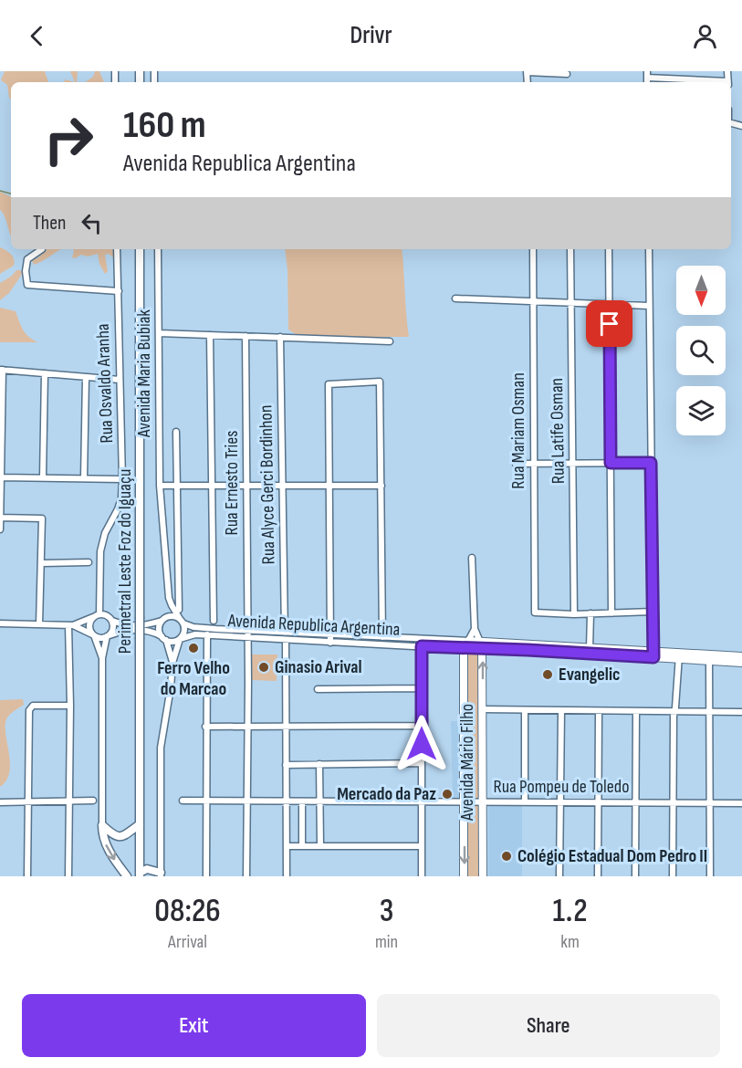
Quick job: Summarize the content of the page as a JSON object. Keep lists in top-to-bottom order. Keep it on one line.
{"streets":{"highway":["Perimetral Leste Foz do Iguaçu"],"main road":["Avenida Republica Argentina","Avenida Mário Filho"],"street":["Avenida Maria Bubiak","Rua Osvaldo Aranha","Rua Mariam Osman","Rua Latife Osman","Rua Ernesto Tries","Rua Alyce Gerci Bordinhon","Rua Pompeu de Toledo"]},"crossings":[["Avenida Maria Bubiak","Avenida Republica Argentina"],["Rua Mariam Osman","Rua Latife Osman"],["Rua Ernesto Tries","Avenida Republica Argentina"],["Rua Ernesto Tries","Rua Pompeu de Toledo"],["Rua Alyce Gerci Bordinhon","Avenida Republica Argentina"],["Rua Alyce Gerci Bordinhon","Rua Pompeu de Toledo"],["Avenida Republica Argentina","Avenida Mário Filho"],["Avenida Mário Filho","Rua Pompeu de Toledo"]],"places":["Ferro Velho do Marcao","Ginasio Arival","Evangelic","Mercado da Paz","Colégio Estadual Dom Pedro II"],"north":"bottom","page":{"header":"Drivr","turn":["160 m","Avenida Republica Argentina"],"then":"Then","eta":["08:26","Arrival","3","min","1.2","km"],"buttons":["Exit","Share"]}}
